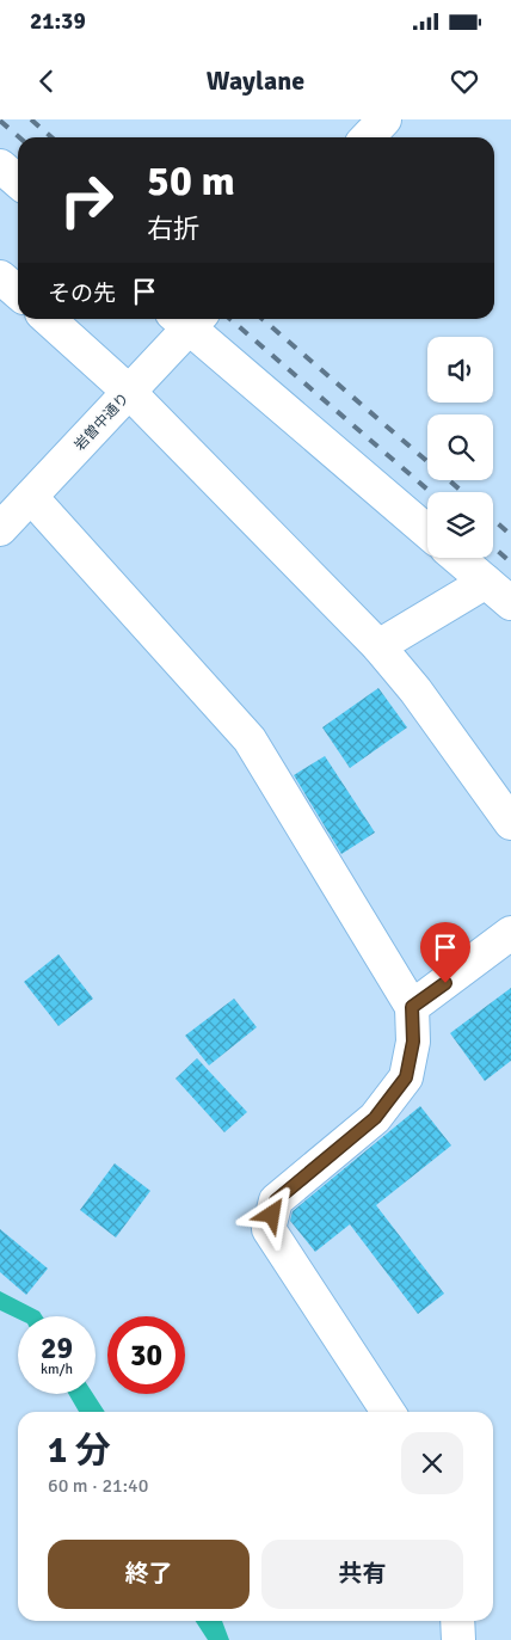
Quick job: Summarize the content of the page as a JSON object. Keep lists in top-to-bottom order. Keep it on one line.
{"streets":{"street":["岩曽中通り"]},"page":{"status":"21:39","header":"Waylane","turn":["50 m","右折"],"then":"その先","speed":"29 km/h","limit":"30","heading":["1 分","60 m · 21:40"],"buttons":["終了","共有"]}}
